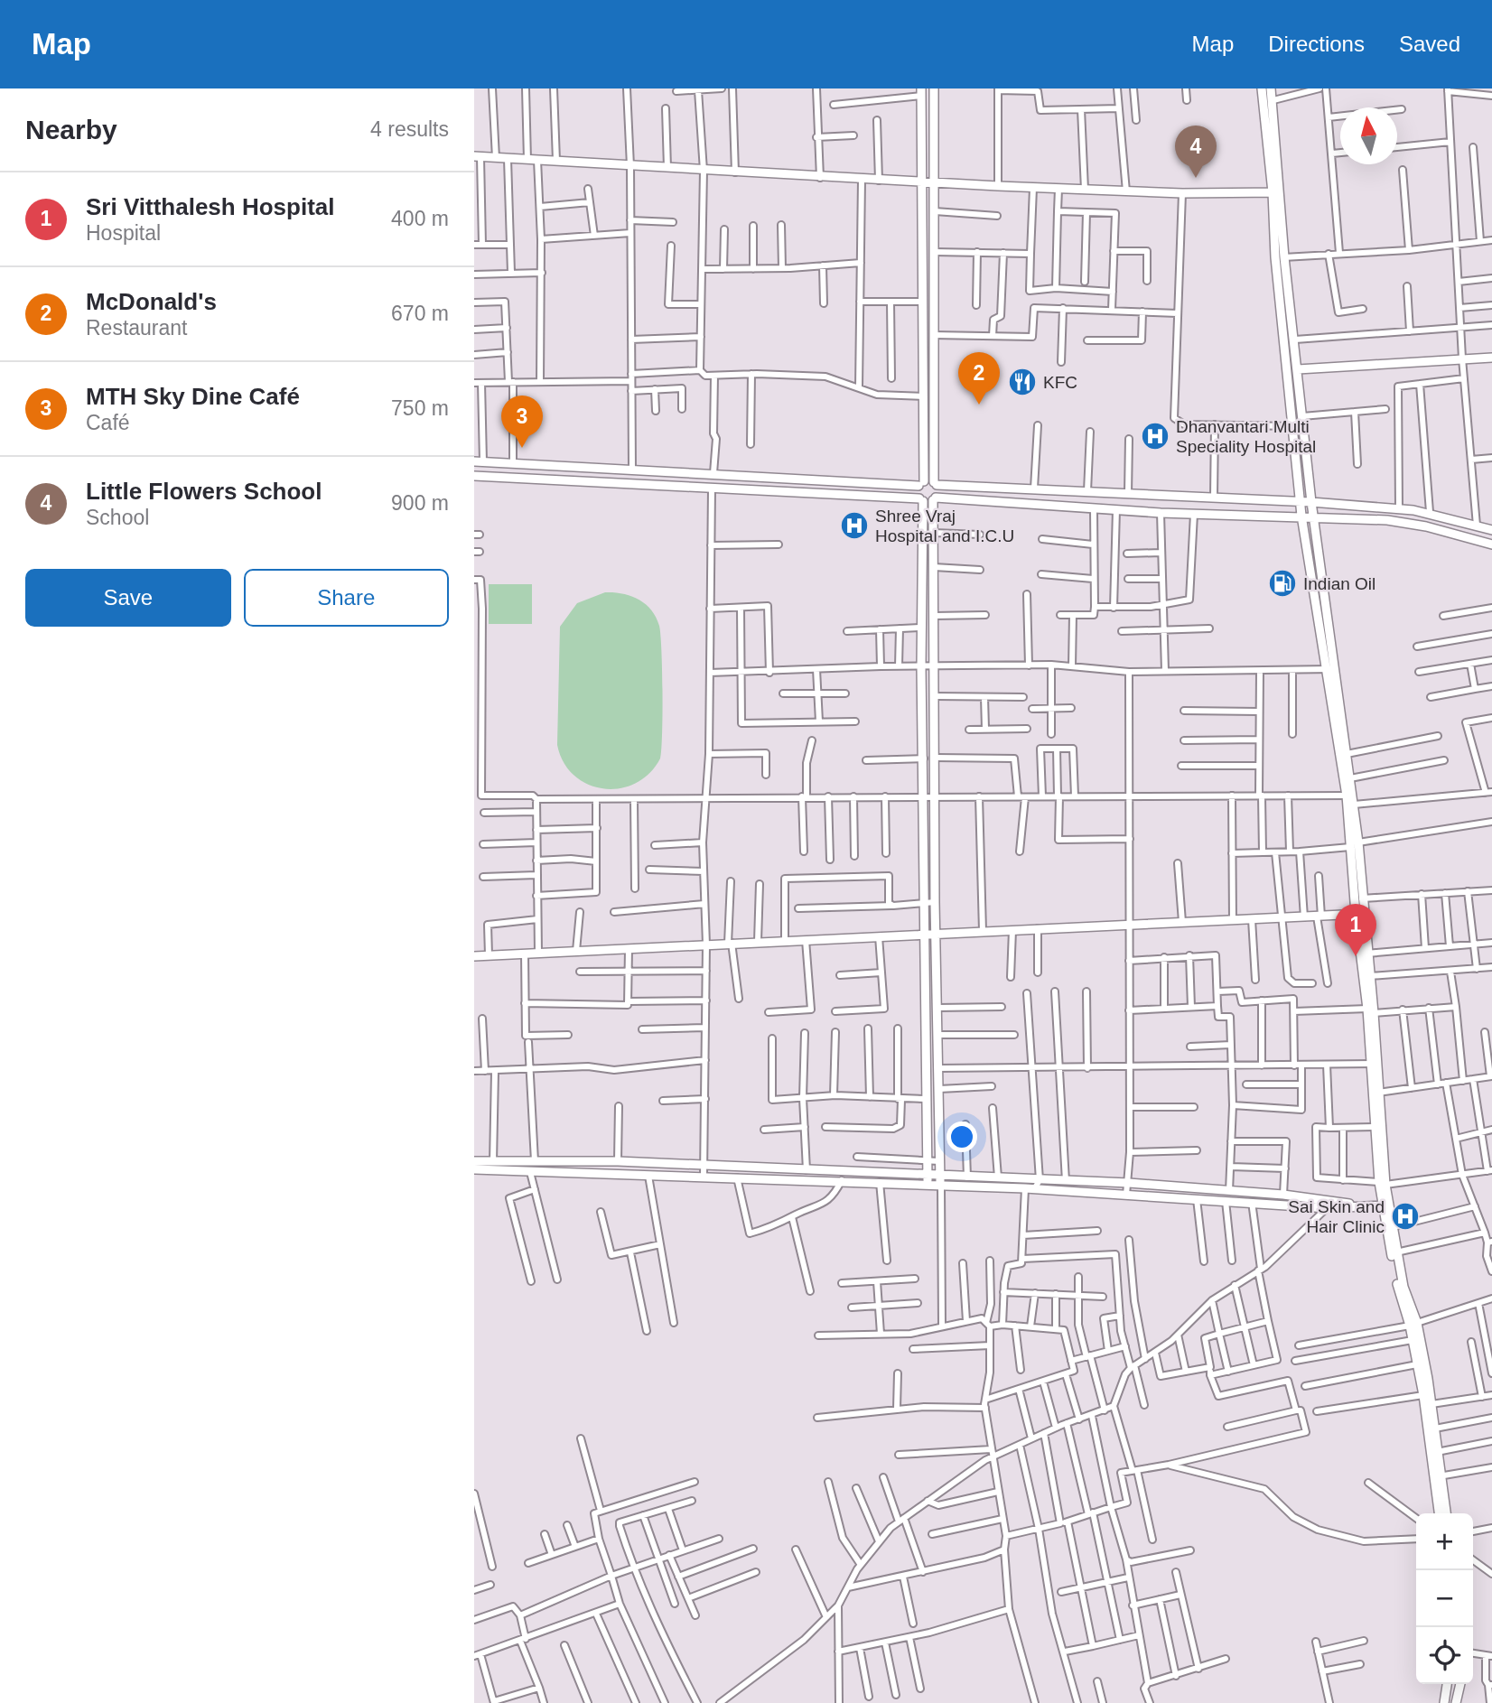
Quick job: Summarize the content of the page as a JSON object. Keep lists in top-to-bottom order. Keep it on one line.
{"places":{"restaurant":["KFC"],"hospital":["Dhanvantari Multi Speciality Hospital","Shree Vraj Hospital and I.C.U","Sai Skin and Hair Clinic"],"fuel station":["Indian Oil"]},"north":"top","page":{"header":"Map","nav":["Map","Directions","Saved"],"heading":["Nearby","4 results"],"pins":["4","2","3","1"],"list":[{"mark":"1","name":"Sri Vitthalesh Hospital","note":"Hospital","value":"400 m"},{"mark":"2","name":"McDonald's","note":"Restaurant","value":"670 m"},{"mark":"3","name":"MTH Sky Dine Café","note":"Café","value":"750 m"},{"mark":"4","name":"Little Flowers School","note":"School","value":"900 m"}],"buttons":["Save","Share"],"map_buttons":["+","−"]}}
